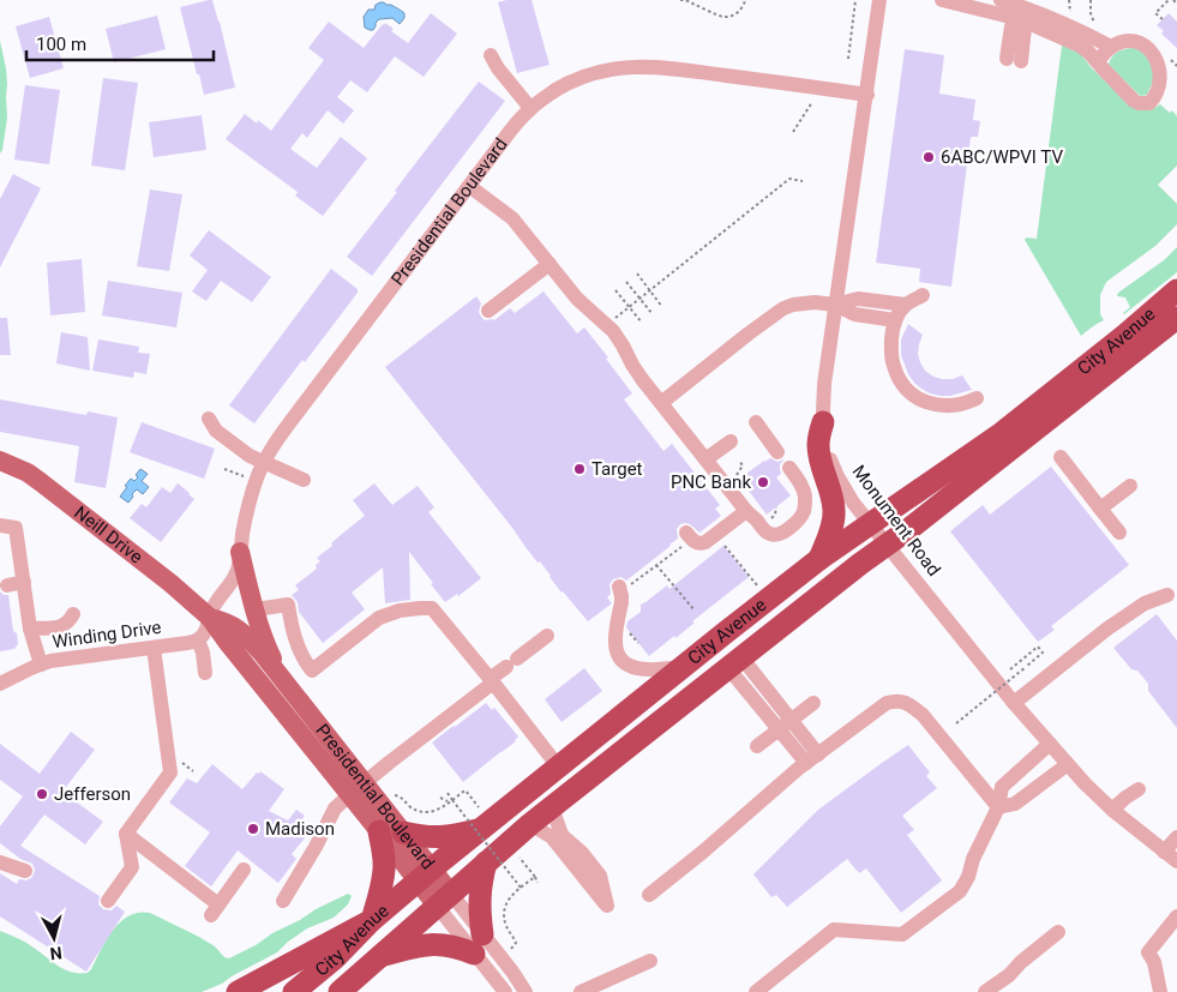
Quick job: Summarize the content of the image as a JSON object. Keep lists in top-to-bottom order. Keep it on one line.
{"streets":{"highway":["City Avenue"],"main road":["Presidential Boulevard","Neill Drive"],"street":["Monument Road","Winding Drive"]},"crossings":[["Presidential Boulevard","City Avenue"],["Presidential Boulevard","Monument Road"],["Presidential Boulevard","Neill Drive"],["City Avenue","Monument Road"]],"places":["6ABC/WPVI TV","Target","PNC Bank","Jefferson","Madison"],"scale_bar":"100 m","north":"bottom"}
